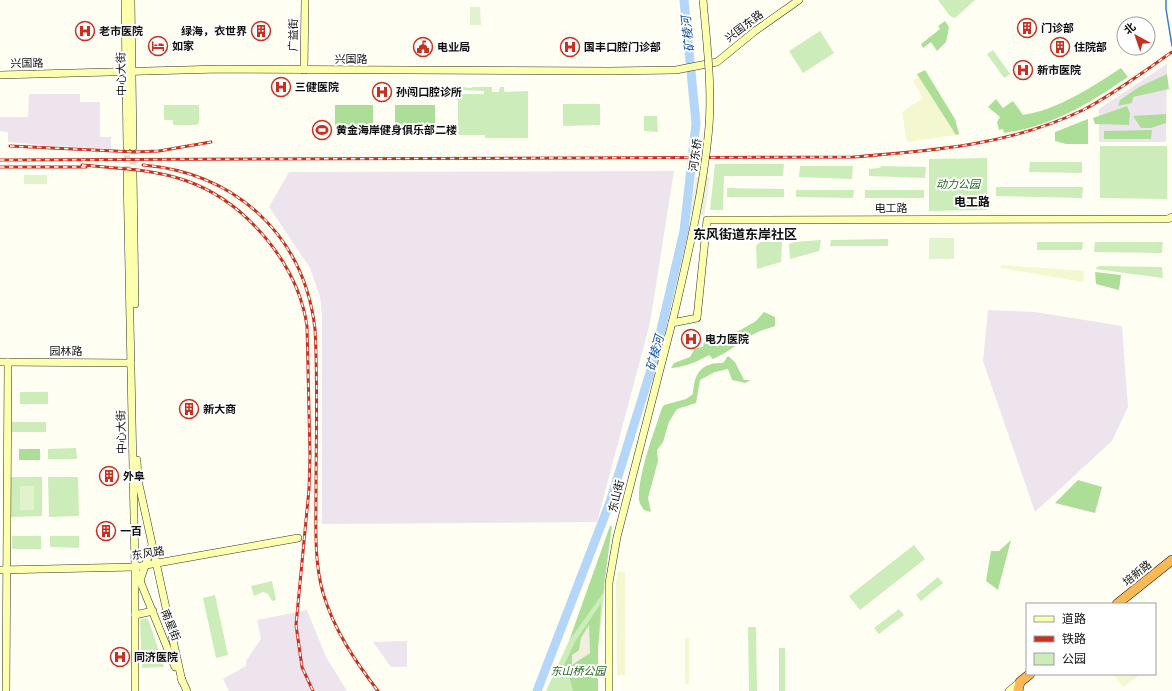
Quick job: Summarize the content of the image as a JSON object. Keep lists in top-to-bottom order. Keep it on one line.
{"streets":{"highway":["培新路"],"main road":["兴国东路","广益街","兴国路","中心大街","河东桥","电工路","园林路","东山街","东风路","南星街"]},"crossings":[["兴国东路","兴国路"],["广益街","兴国路"],["兴国路","中心大街"],["中心大街","园林路"],["中心大街","东风路"],["中心大街","南星街"],["河东桥","东山街"],["电工路","东山街"],["东风路","南星街"]],"districts":["电工路","东风街道东岸社区"],"water":["矿棱河"],"parks":["动力公园","东山桥公园"],"places":{"building":["门诊部","绿海，衣世界","住院部","新大商","外阜","一百"],"hospital":["老市医院","国丰口腔门诊部","新市医院","三健医院","孙闯口腔诊所","电力医院","同济医院"],"hotel":["如家"],"public building":["电业局"],"sports":["黄金海岸健身俱乐部二楼"]},"legend":["道路","铁路","公园"],"north":"top left"}
